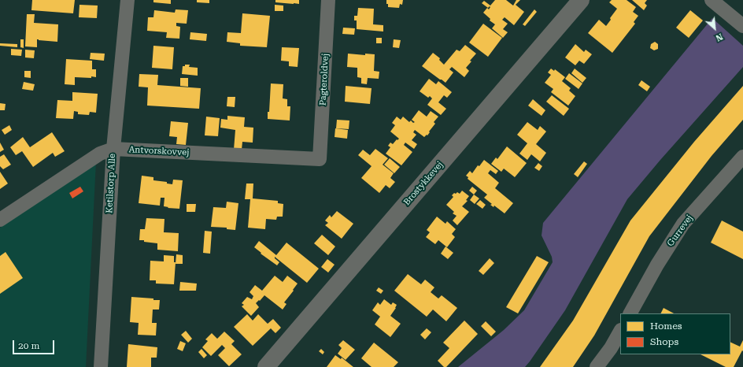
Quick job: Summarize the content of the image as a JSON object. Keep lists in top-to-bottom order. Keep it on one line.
{"streets":{"street":["Pagteroldvej","Antvorskovvej","Ketilstorp Alle","Brostykkevej","Gurrevej"]},"crossings":[["Pagteroldvej","Antvorskovvej"],["Antvorskovvej","Ketilstorp Alle"]],"legend":["Homes","Shops"],"scale_bar":"20 m","north":"bottom right"}
